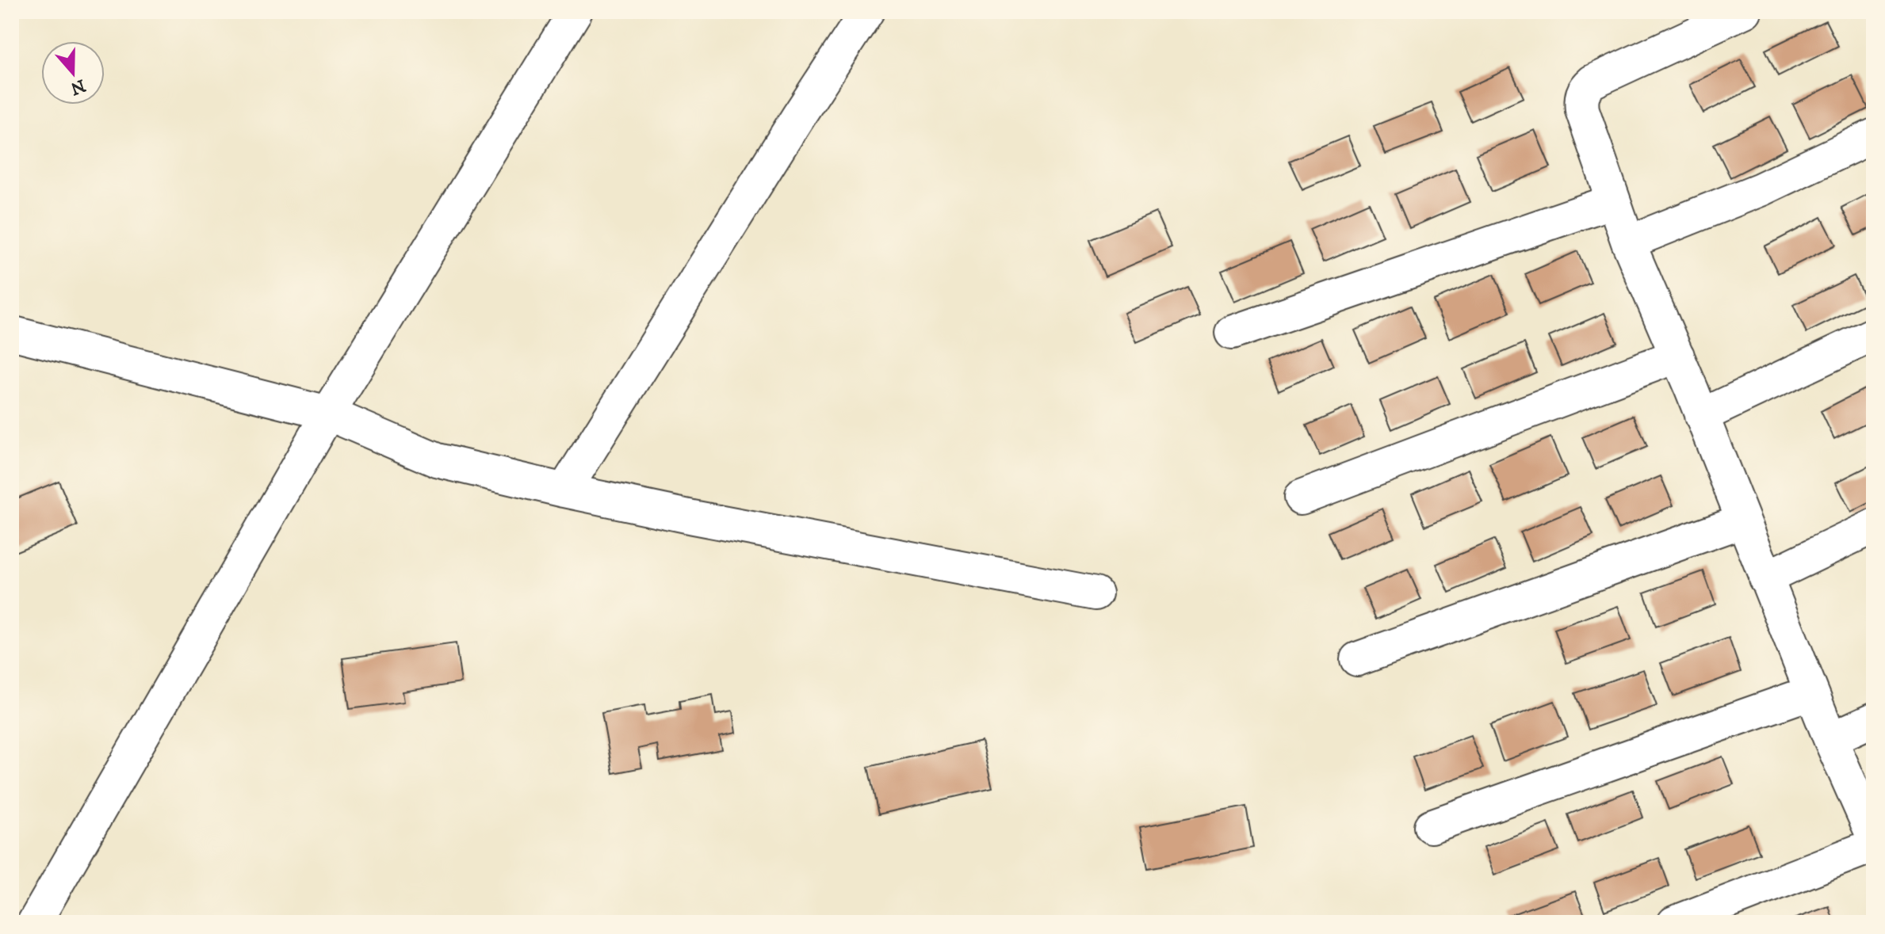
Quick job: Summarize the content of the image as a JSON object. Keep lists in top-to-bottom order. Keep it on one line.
{"north":"bottom"}
